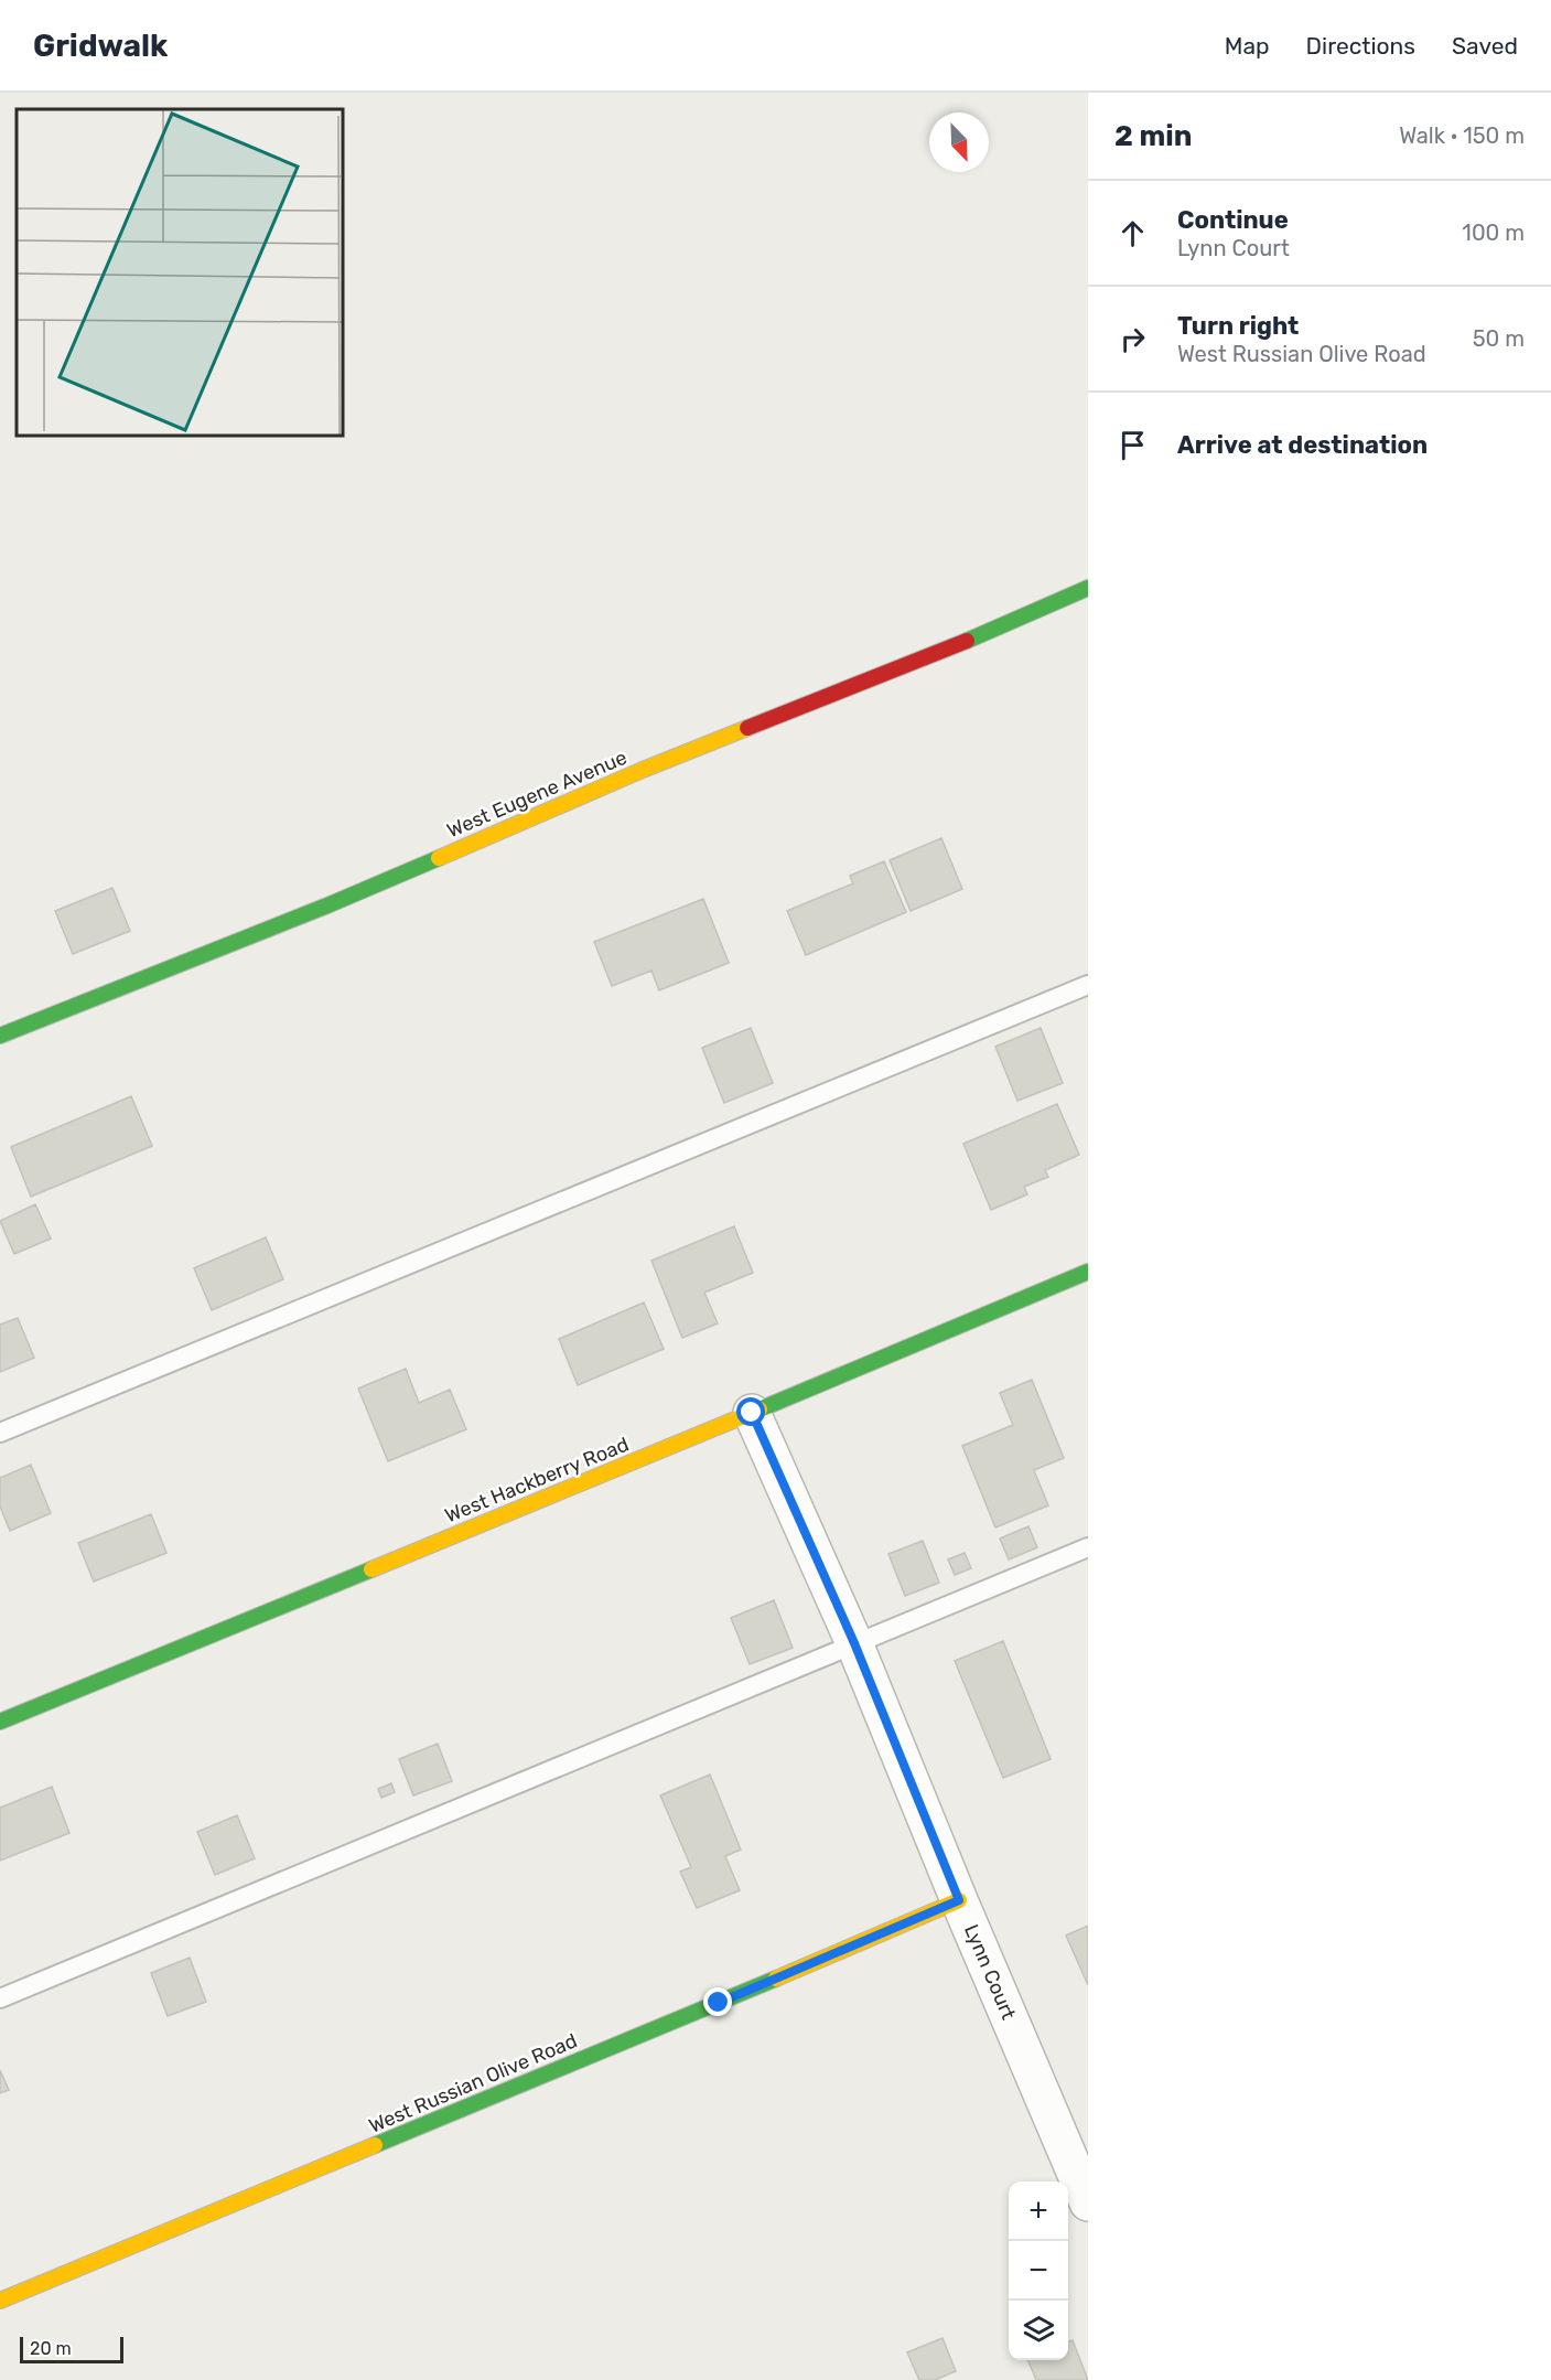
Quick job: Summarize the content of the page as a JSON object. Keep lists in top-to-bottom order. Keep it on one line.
{"streets":{"street":["West Eugene Avenue","West Hackberry Road","Lynn Court","West Russian Olive Road"]},"crossings":[["West Hackberry Road","Lynn Court"],["Lynn Court","West Russian Olive Road"]],"scale_bar":"20 m","north":"bottom right","page":{"header":"Gridwalk","nav":["Map","Directions","Saved"],"heading":["2 min","Walk · 150 m"],"list":[["Continue","Lynn Court","100 m"],["Turn right","West Russian Olive Road","50 m"],"Arrive at destination"],"map_buttons":["+","−"],"scale":"20 m"}}
